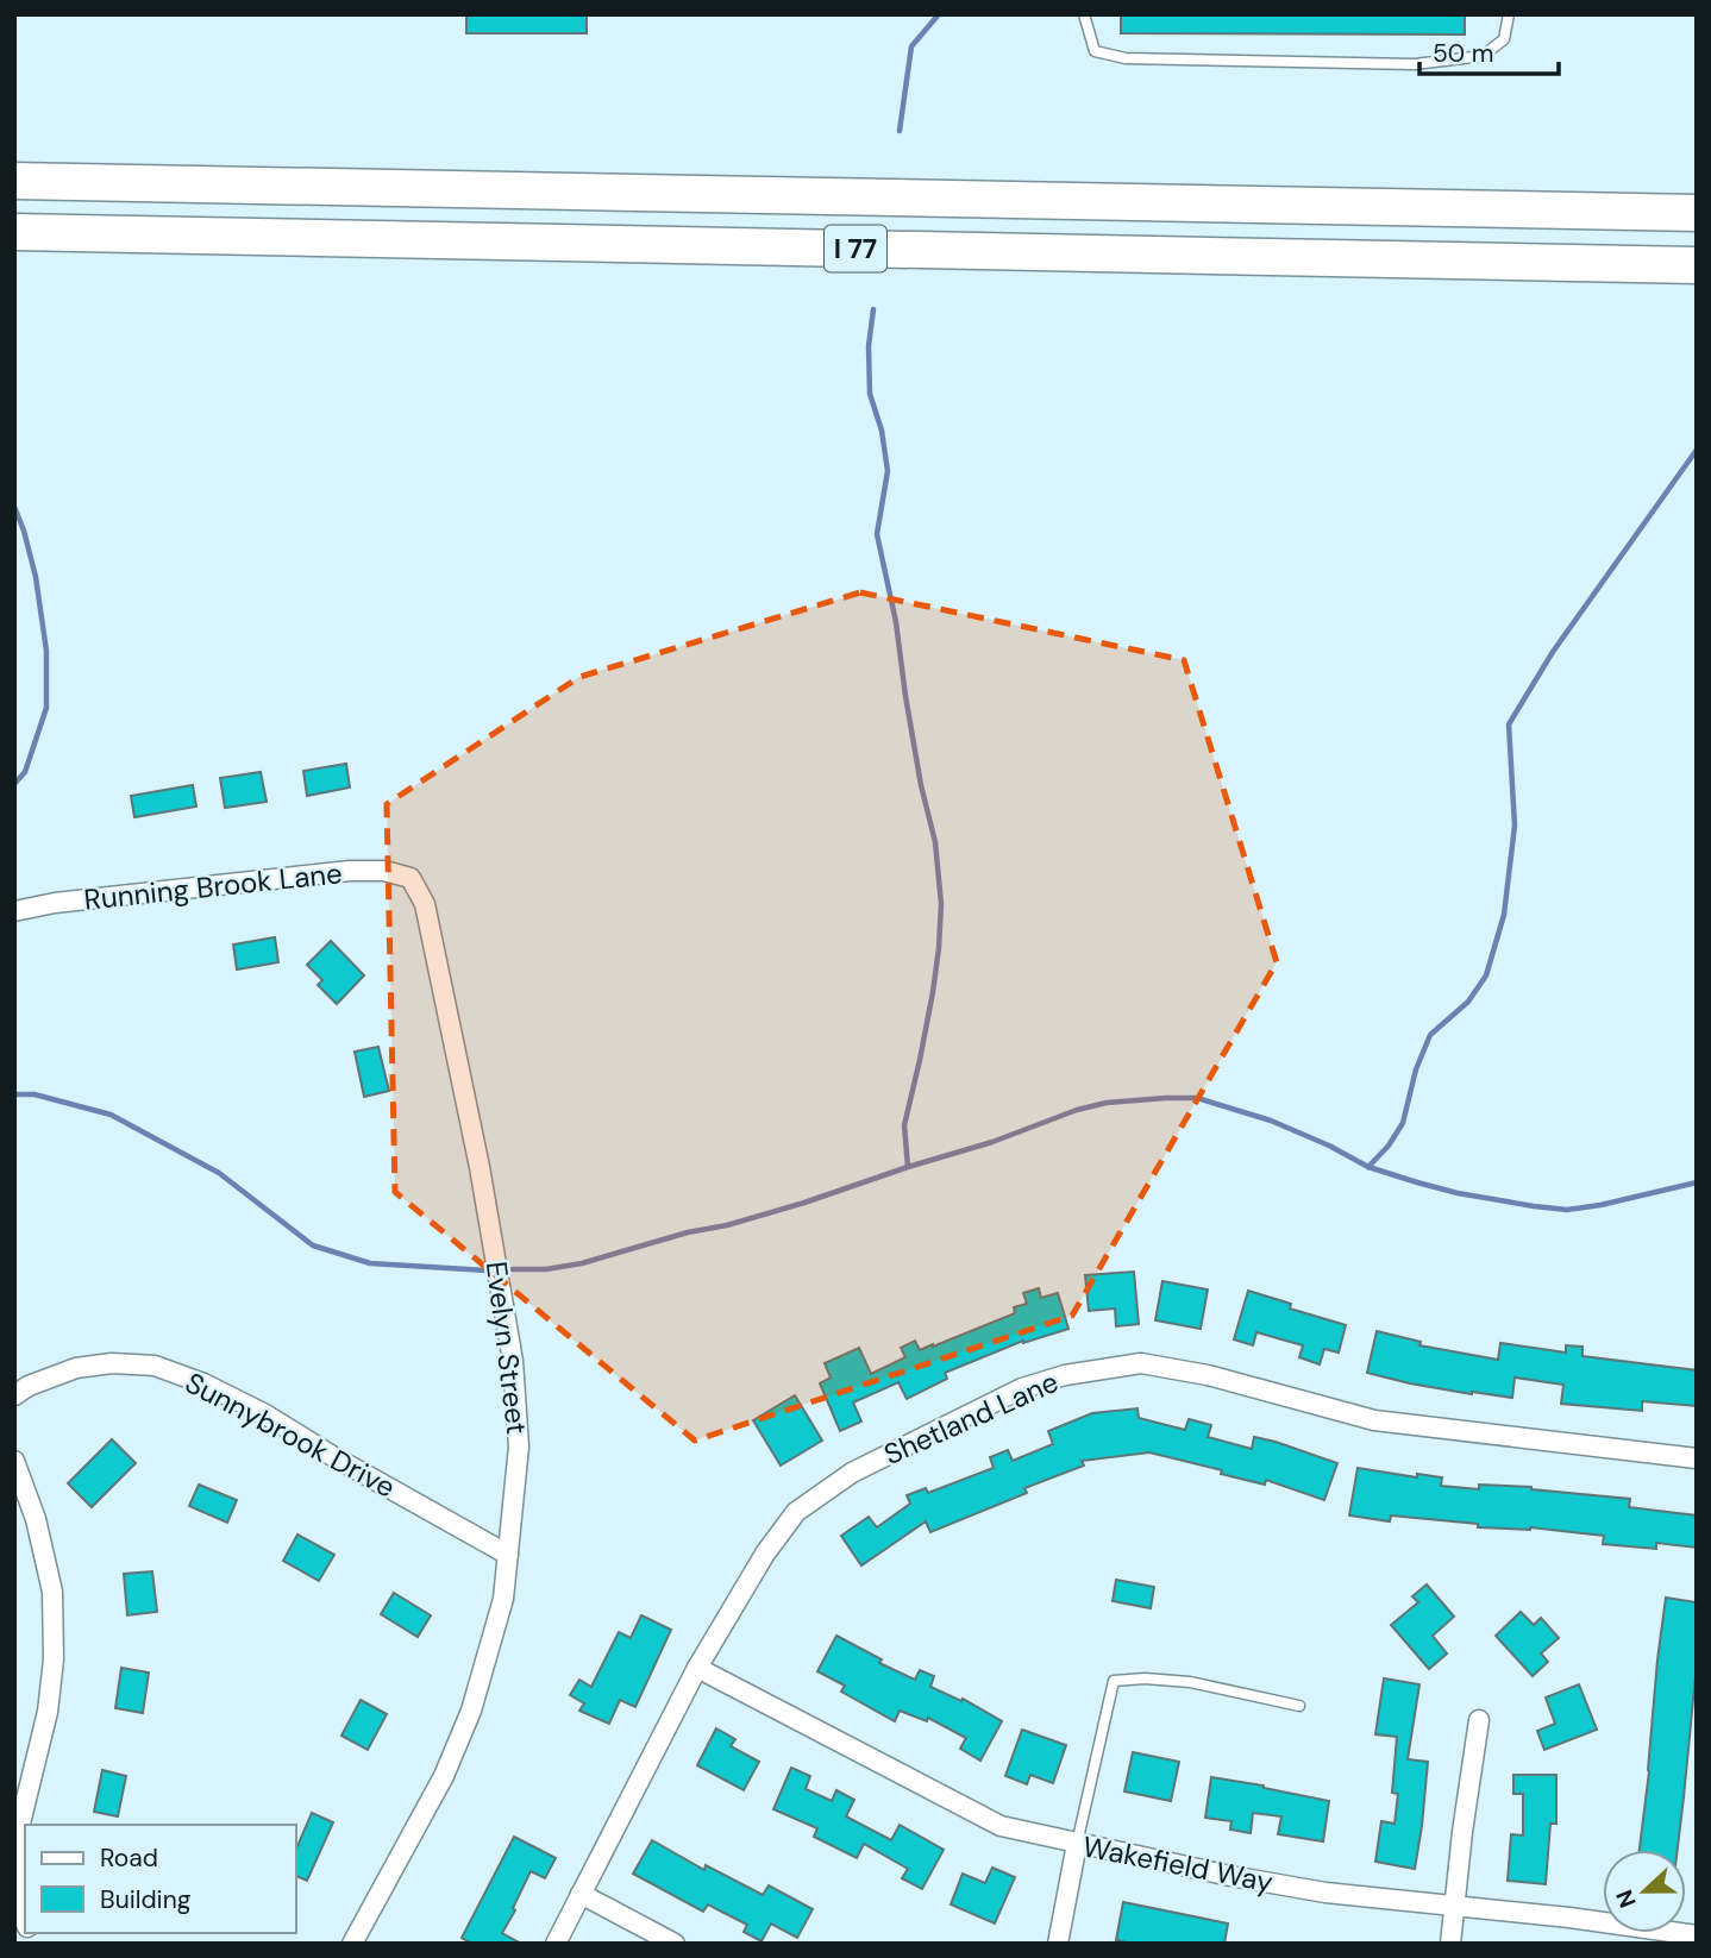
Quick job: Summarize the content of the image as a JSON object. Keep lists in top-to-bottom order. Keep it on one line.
{"streets":{"highway":["I 77"],"street":["Running Brook Lane","Evelyn Street","Shetland Lane","Sunnybrook Drive","Wakefield Way"]},"crossings":[["Running Brook Lane","Evelyn Street"],["Evelyn Street","Sunnybrook Drive"],["Shetland Lane","Wakefield Way"]],"legend":["Road","Building"],"scale_bar":"50 m","north":"left"}
